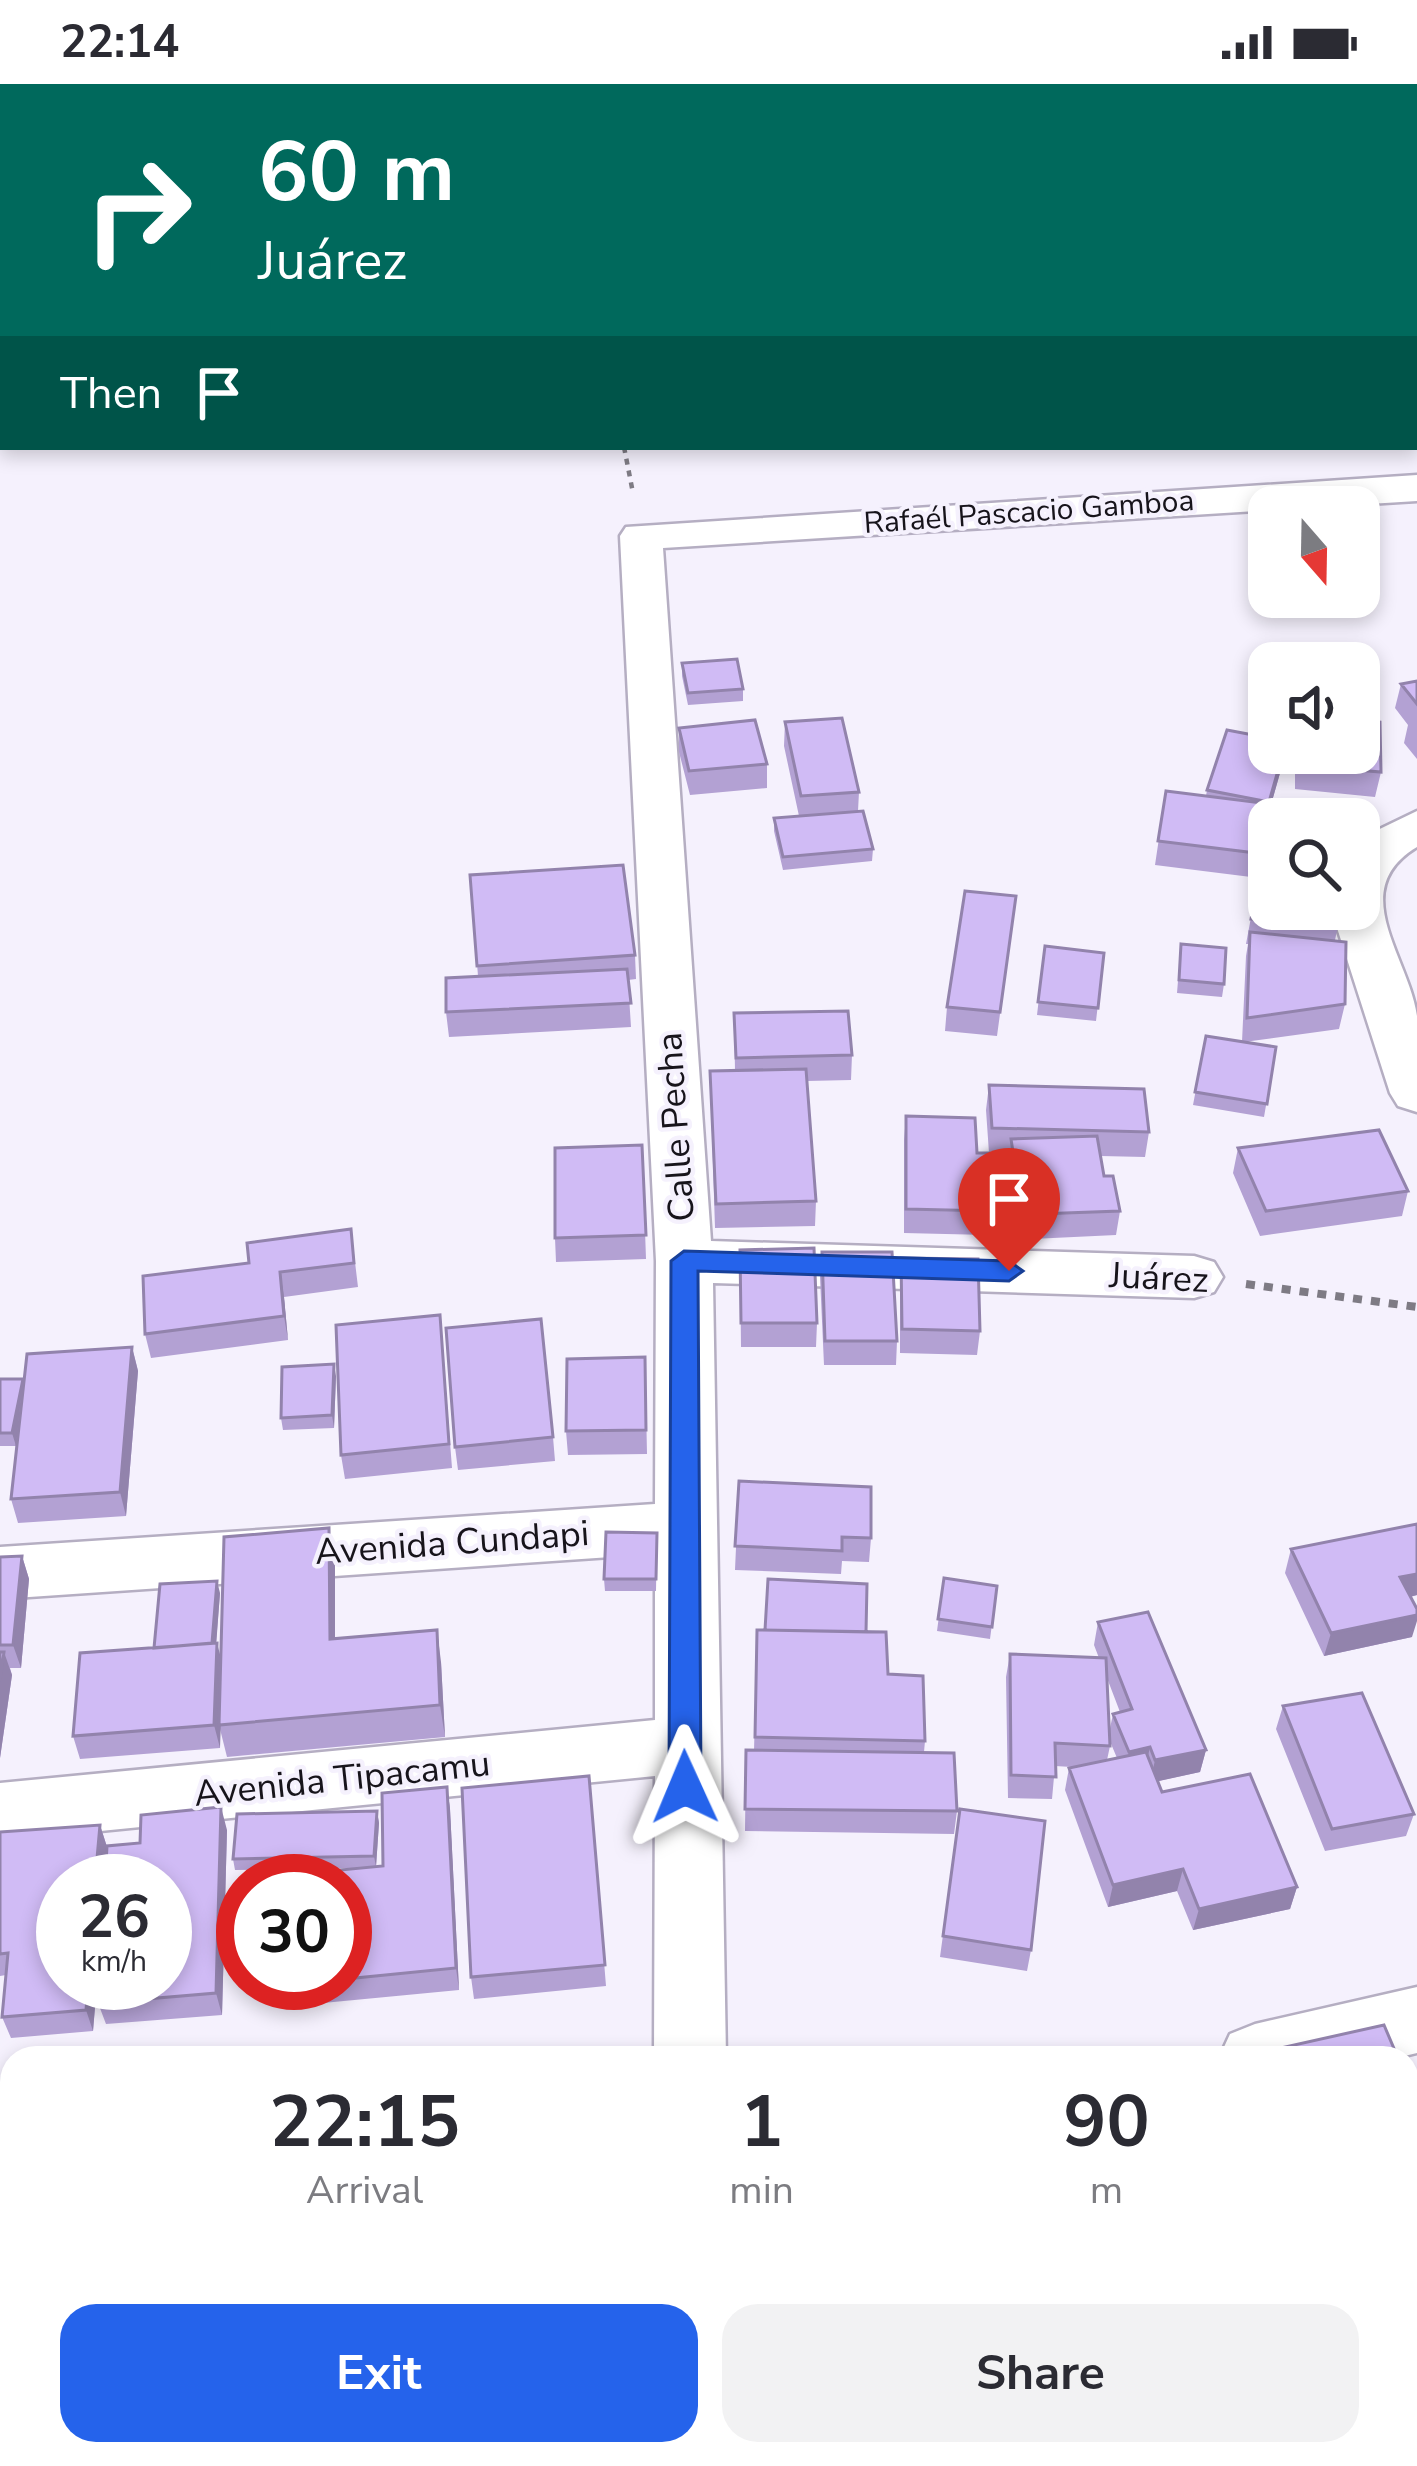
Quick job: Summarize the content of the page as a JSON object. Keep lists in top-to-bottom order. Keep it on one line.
{"streets":{"street":["Rafaél Pascacio Gamboa","Calle Pecha","Juárez","Avenida Cundapi","Avenida Tipacamu"]},"crossings":[["Rafaél Pascacio Gamboa","Calle Pecha"],["Calle Pecha","Juárez"],["Calle Pecha","Avenida Cundapi"],["Calle Pecha","Avenida Tipacamu"]],"north":"bottom","page":{"status":"22:14","turn":["60 m","Juárez"],"then":"Then","speed":"26 km/h","limit":"30","eta":["22:15","Arrival","1","min","90","m"],"buttons":["Exit","Share"]}}
